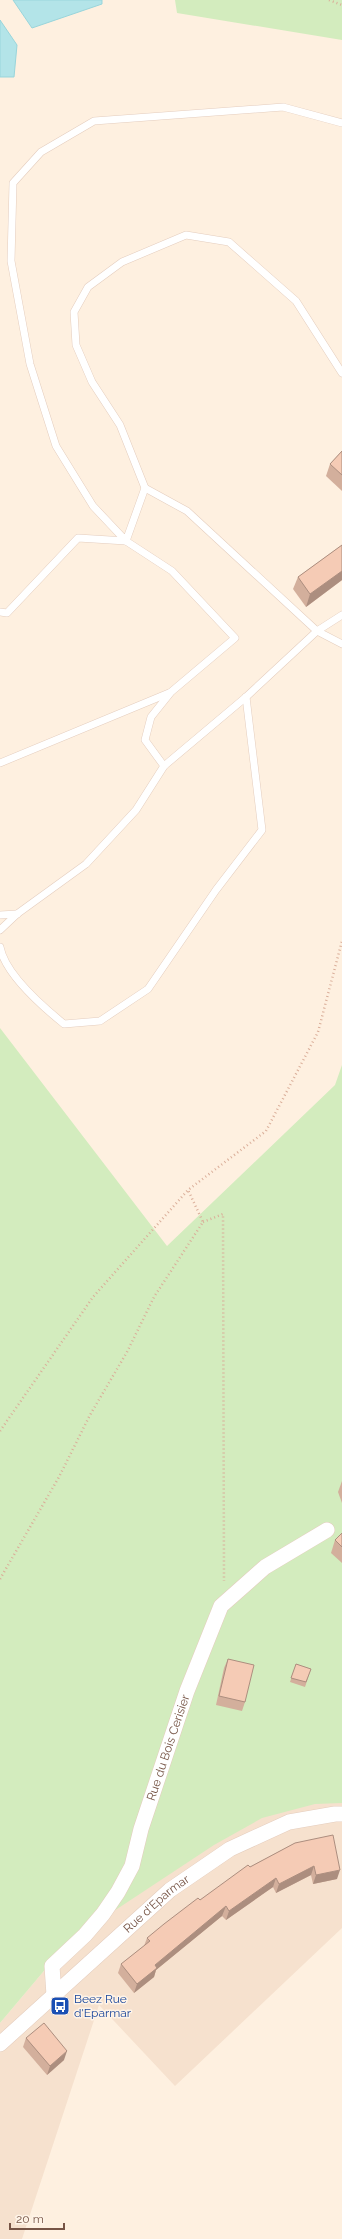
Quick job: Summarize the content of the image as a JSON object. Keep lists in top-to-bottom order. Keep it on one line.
{"streets":{"street":["Rue du Bois Cerisier","Rue d'Eparmar"]},"crossings":[["Rue du Bois Cerisier","Rue d'Eparmar"]],"places":{"bus stop":["Beez Rue d'Eparmar"]},"scale_bar":"20 m"}
